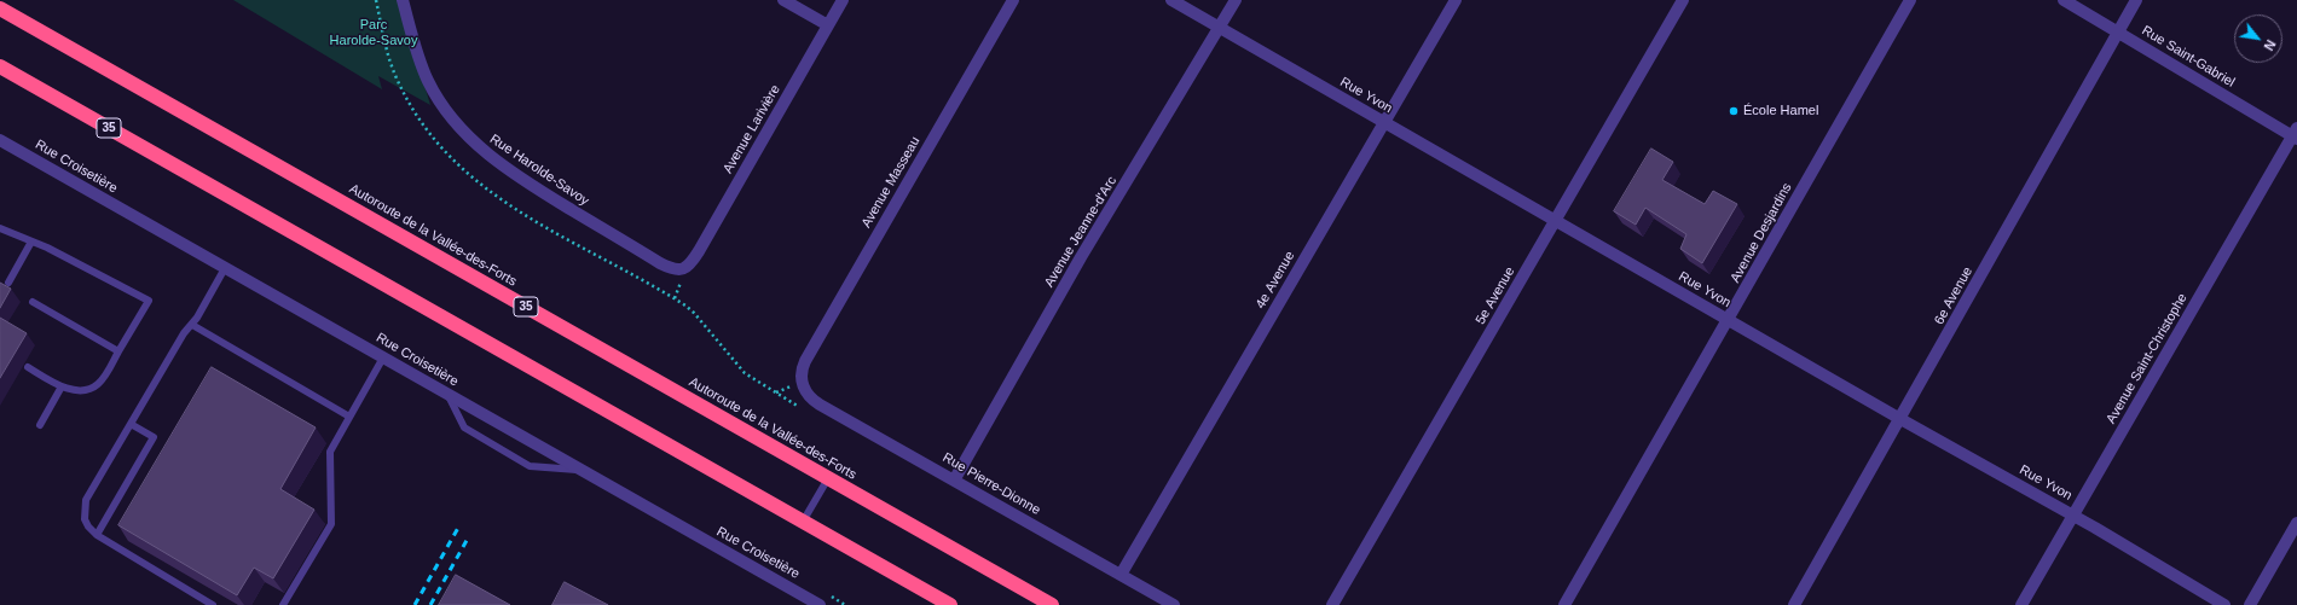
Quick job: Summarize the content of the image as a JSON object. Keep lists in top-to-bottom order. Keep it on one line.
{"streets":{"highway":["35","Autoroute de la Vallée-des-Forts"],"street":["Rue Saint-Gabriel","Rue Yvon","Avenue Larivière","Rue Croisetière","Rue Harolde-Savoy","Avenue Masseau","Avenue Jeanne-d'Arc","Avenue Desjardins","4e Avenue","5e Avenue","6e Avenue","Avenue Saint-Christophe","Rue Pierre-Dionne"]},"crossings":[["Rue Saint-Gabriel","6e Avenue"],["Rue Saint-Gabriel","Avenue Saint-Christophe"],["Rue Yvon","Avenue Jeanne-d'Arc"],["Rue Yvon","Avenue Desjardins"],["Rue Yvon","4e Avenue"],["Rue Yvon","5e Avenue"],["Rue Yvon","6e Avenue"],["Rue Yvon","Avenue Saint-Christophe"],["Avenue Larivière","Rue Harolde-Savoy"],["Avenue Masseau","Rue Pierre-Dionne"],["Avenue Jeanne-d'Arc","Rue Pierre-Dionne"],["4e Avenue","Rue Pierre-Dionne"]],"parks":["Parc Harolde-Savoy"],"places":["École Hamel"],"north":"bottom right"}
